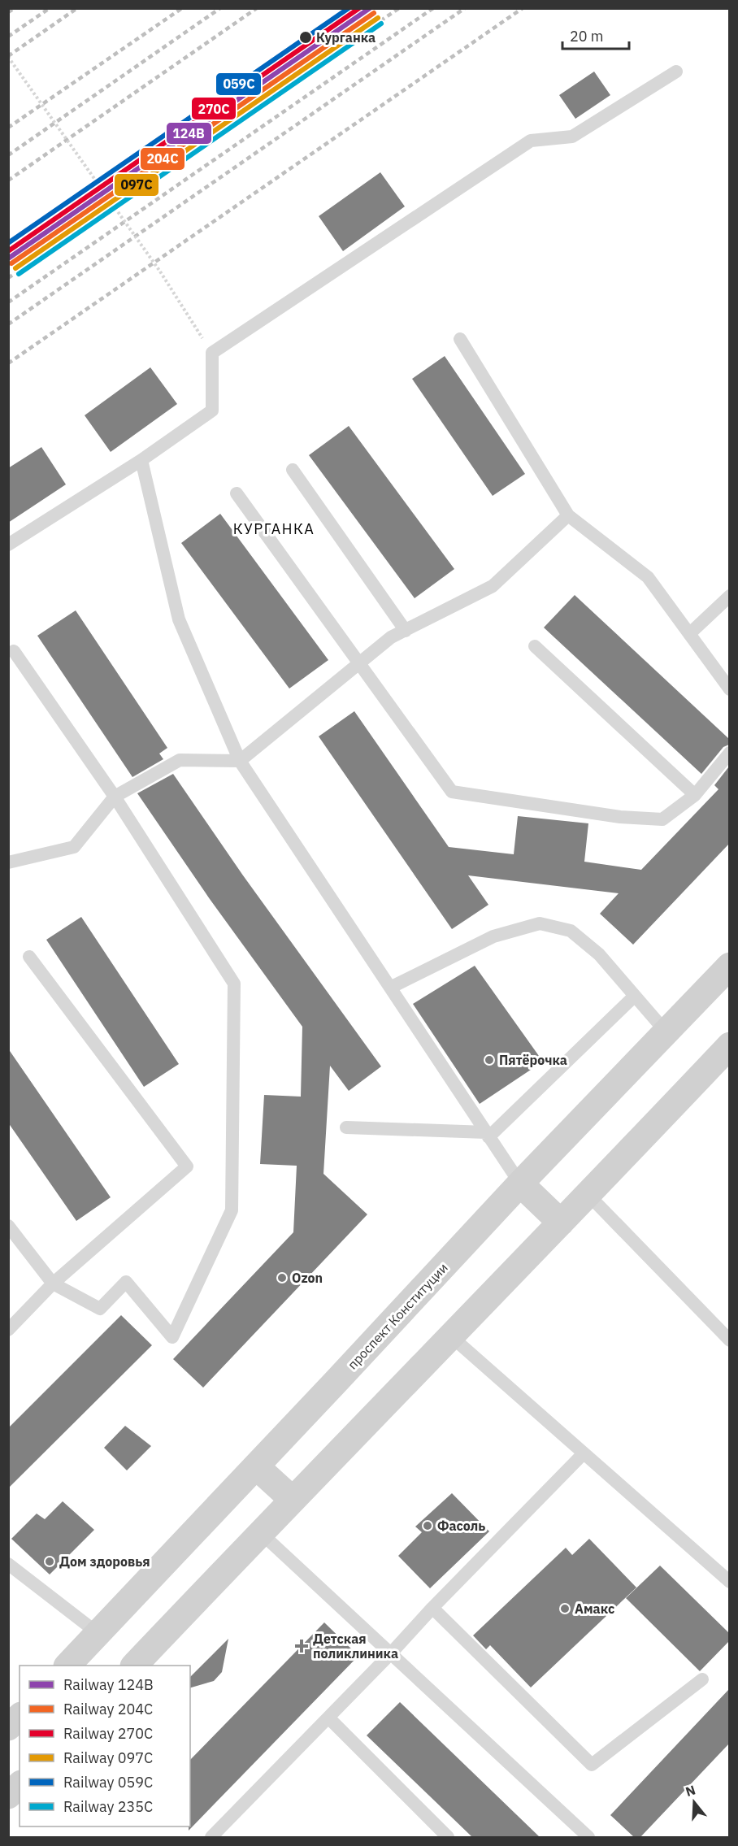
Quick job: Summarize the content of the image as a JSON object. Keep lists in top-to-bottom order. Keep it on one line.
{"streets":{"main road":["проспект Конституции"]},"districts":["КУРГАНКА"],"places":{"other":["Курганка","Пятёрочка","Ozon","Фасоль","Дом здоровья","Амакс"],"health":["Детская поликлиника"]},"lines":["rail line 124В","rail line 270С","rail line 059С","rail line 204С","rail line 097С","rail line 235С"],"legend":["Railway 124В","Railway 204С","Railway 270С","Railway 097С","Railway 059С","Railway 235С"],"scale_bar":"20 m","north":"top"}
